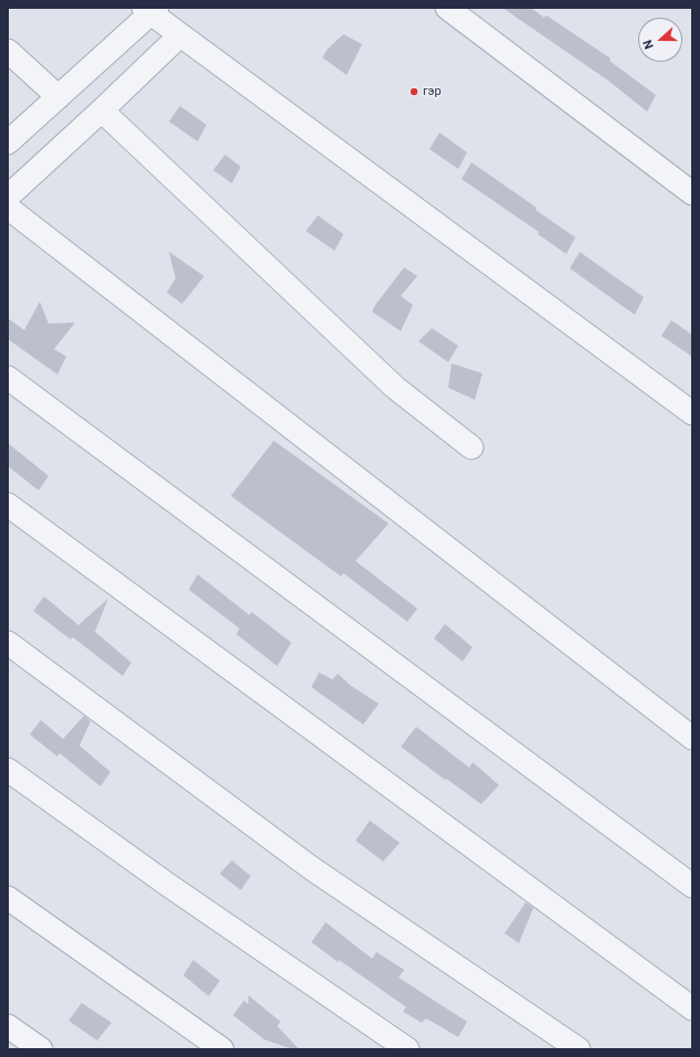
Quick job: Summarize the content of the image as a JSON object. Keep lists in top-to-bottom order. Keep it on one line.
{"places":["гэр"],"north":"left"}
